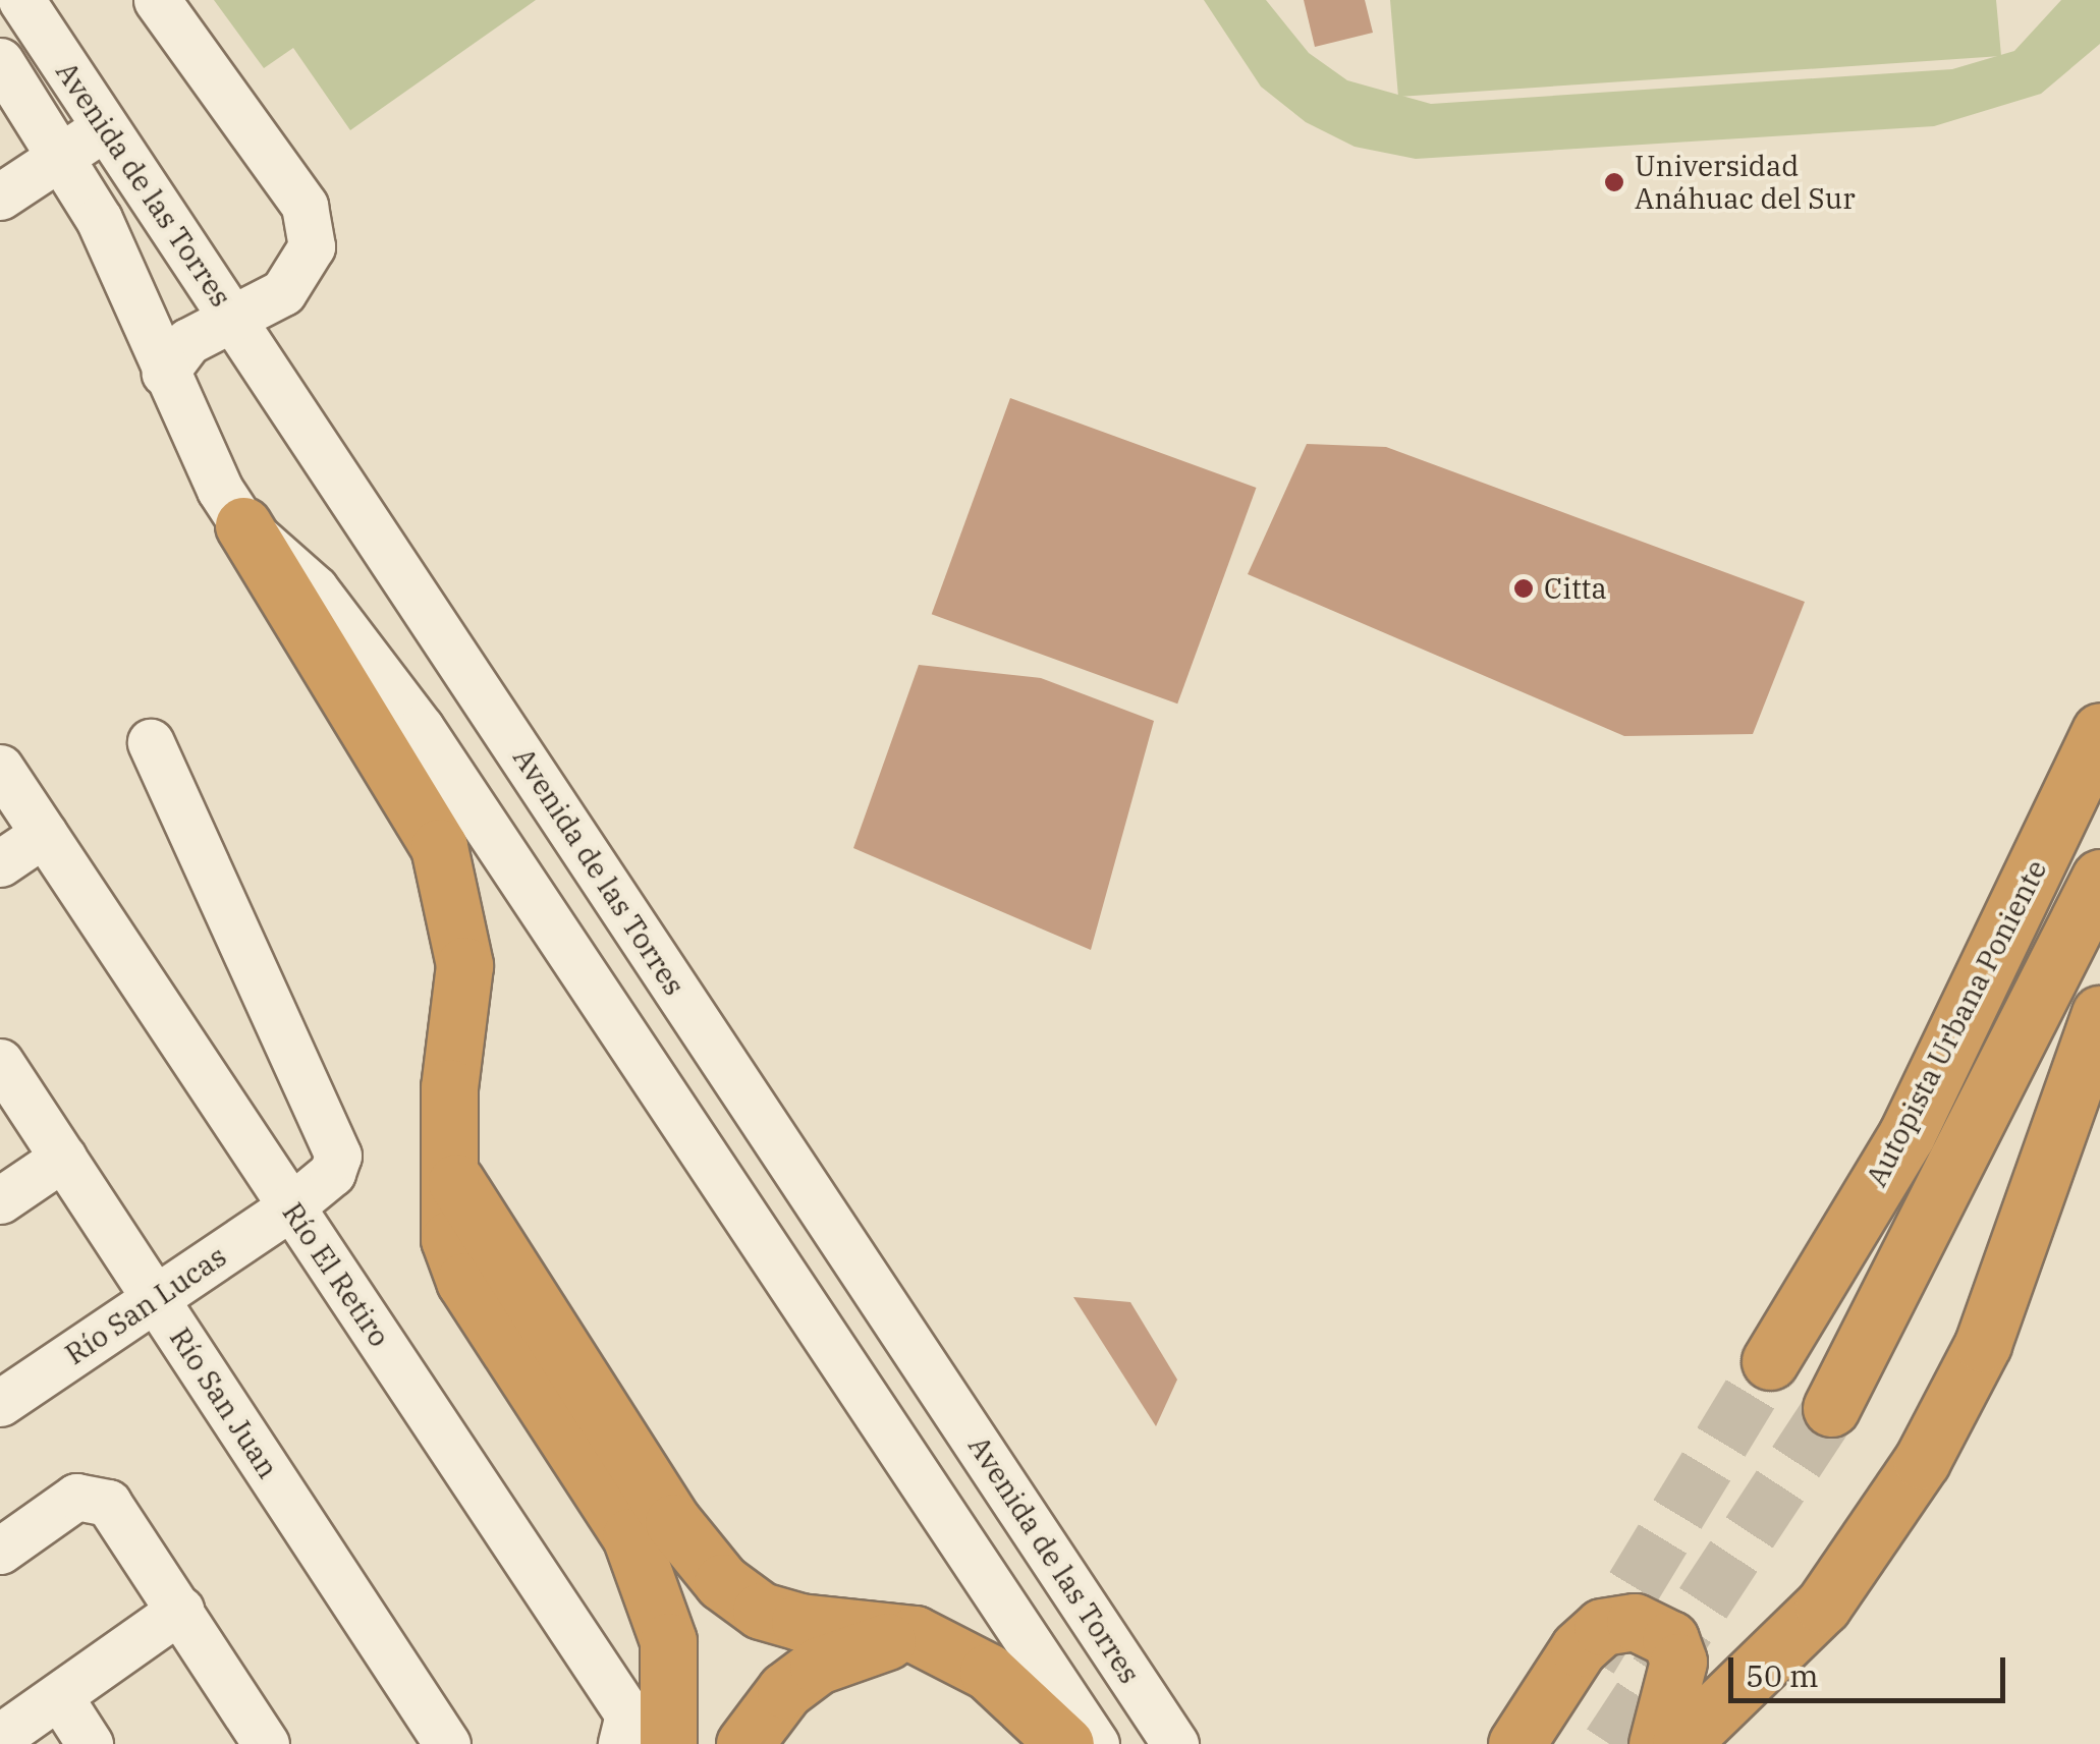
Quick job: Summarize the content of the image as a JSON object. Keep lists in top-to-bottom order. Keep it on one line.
{"streets":{"highway":["Autopista Urbana Poniente"],"street":["Avenida de las Torres","Río El Retiro","Río San Lucas","Río San Juan"]},"crossings":[["Río El Retiro","Río San Lucas"],["Río San Lucas","Río San Juan"]],"places":["Universidad Anáhuac del Sur","Citta"],"scale_bar":"50 m"}
